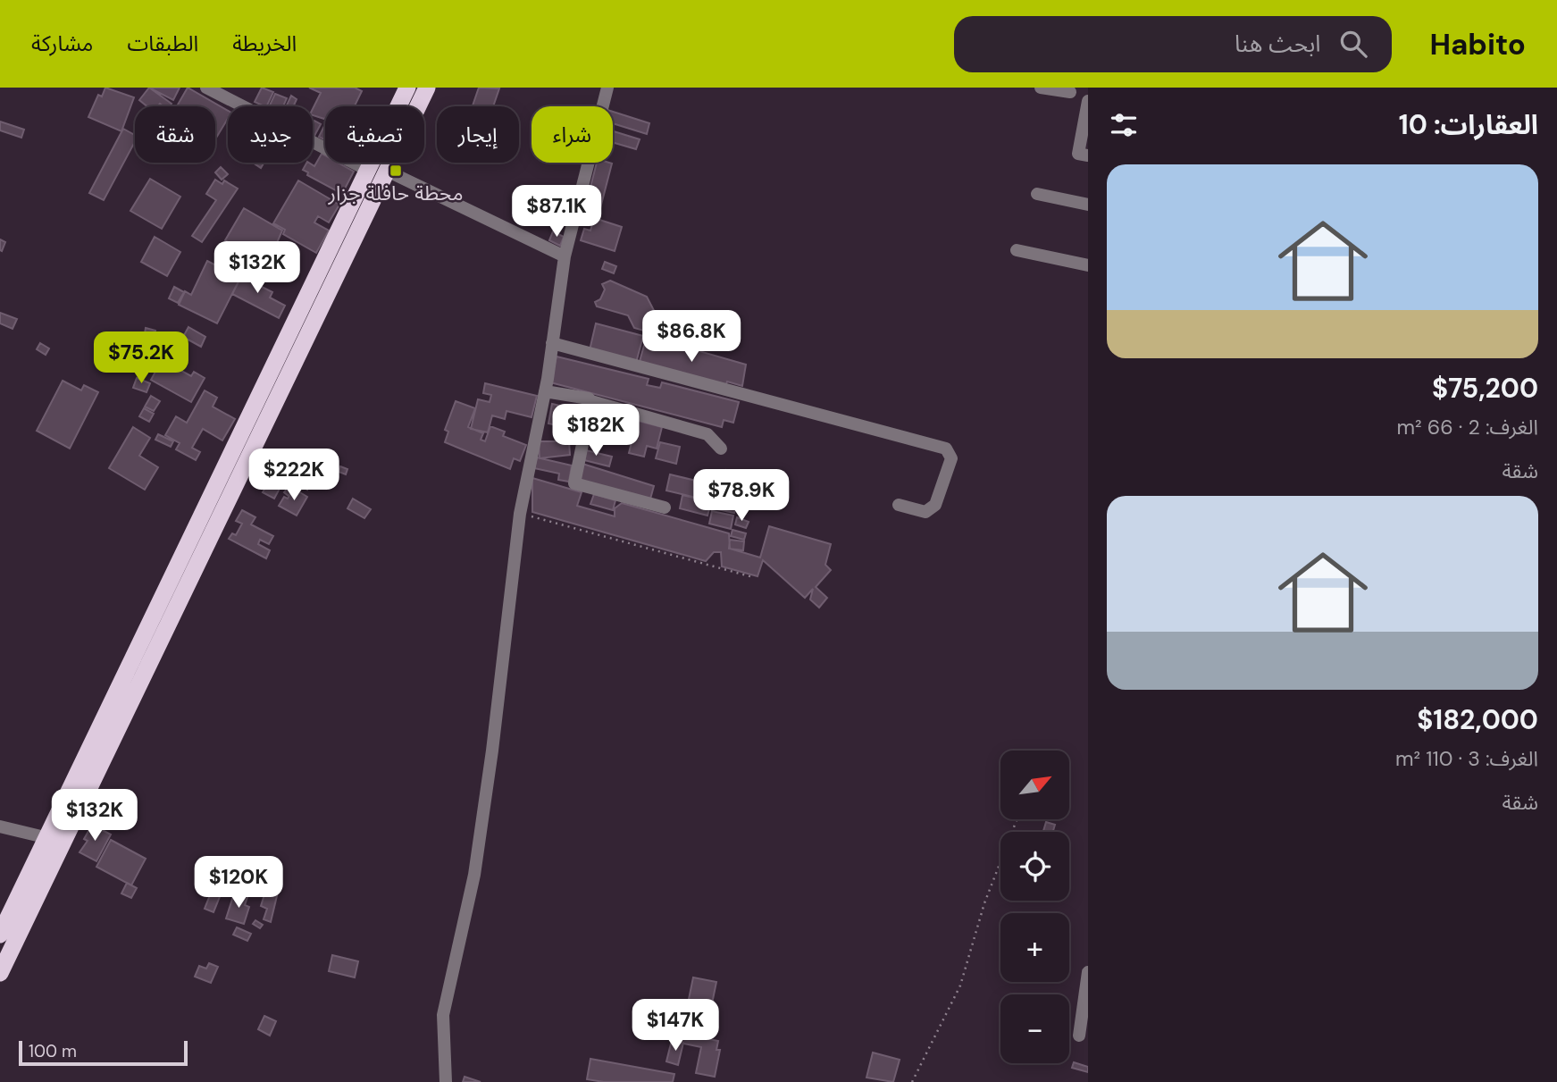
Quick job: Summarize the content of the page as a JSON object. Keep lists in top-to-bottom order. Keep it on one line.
{"places":{"transit":["محطة حافلة جزار"]},"scale_bar":"100 m","north":"top right","page":{"header":"Habito","search":"ابحث هنا","nav":["الخريطة","الطبقات","مشاركة"],"heading":"العقارات: 10","chip":["شراء","إيجار","تصفية","جديد","شقة"],"list":[{"name":"$75,200","note":"الغرف: 2 · 66 m² · شقة"},{"name":"$182,000","note":"الغرف: 3 · 110 m² · شقة"}],"price":["$87.1K","$132K","$86.8K","$75.2K","$182K","$222K","$78.9K","$132K","$120K","$147K"],"map_buttons":["+","−"],"scale":"100 m"}}
